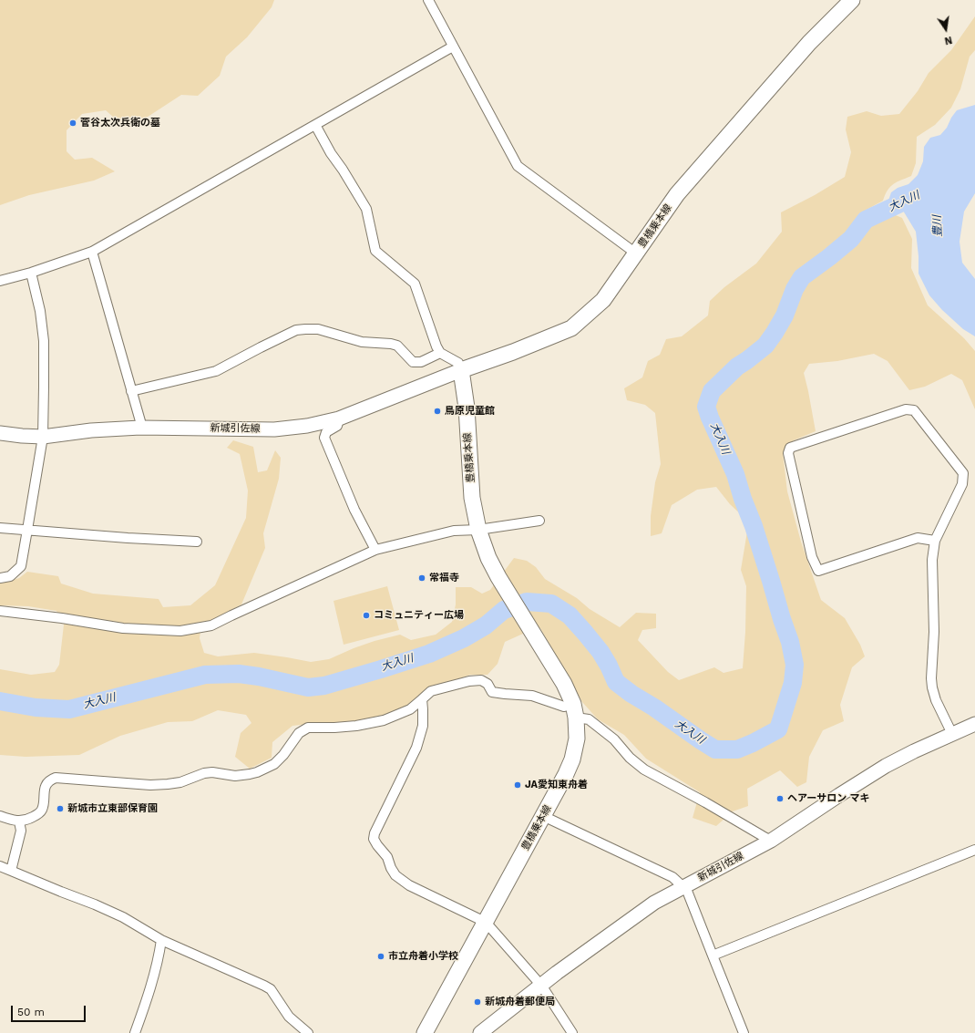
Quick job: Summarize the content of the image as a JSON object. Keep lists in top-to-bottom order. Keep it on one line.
{"streets":{"main road":["豊橋乗本線","新城引佐線"]},"crossings":[["豊橋乗本線","新城引佐線"]],"water":["大入川","豊川"],"places":["菅谷太次兵衛の墓","鳥原児童館","常福寺","コミュニティー広場","JA愛知東舟着","ヘアーサロン マキ","新城市立東部保育園","市立舟着小学校","新城舟着郵便局"],"scale_bar":"50 m","north":"bottom"}
